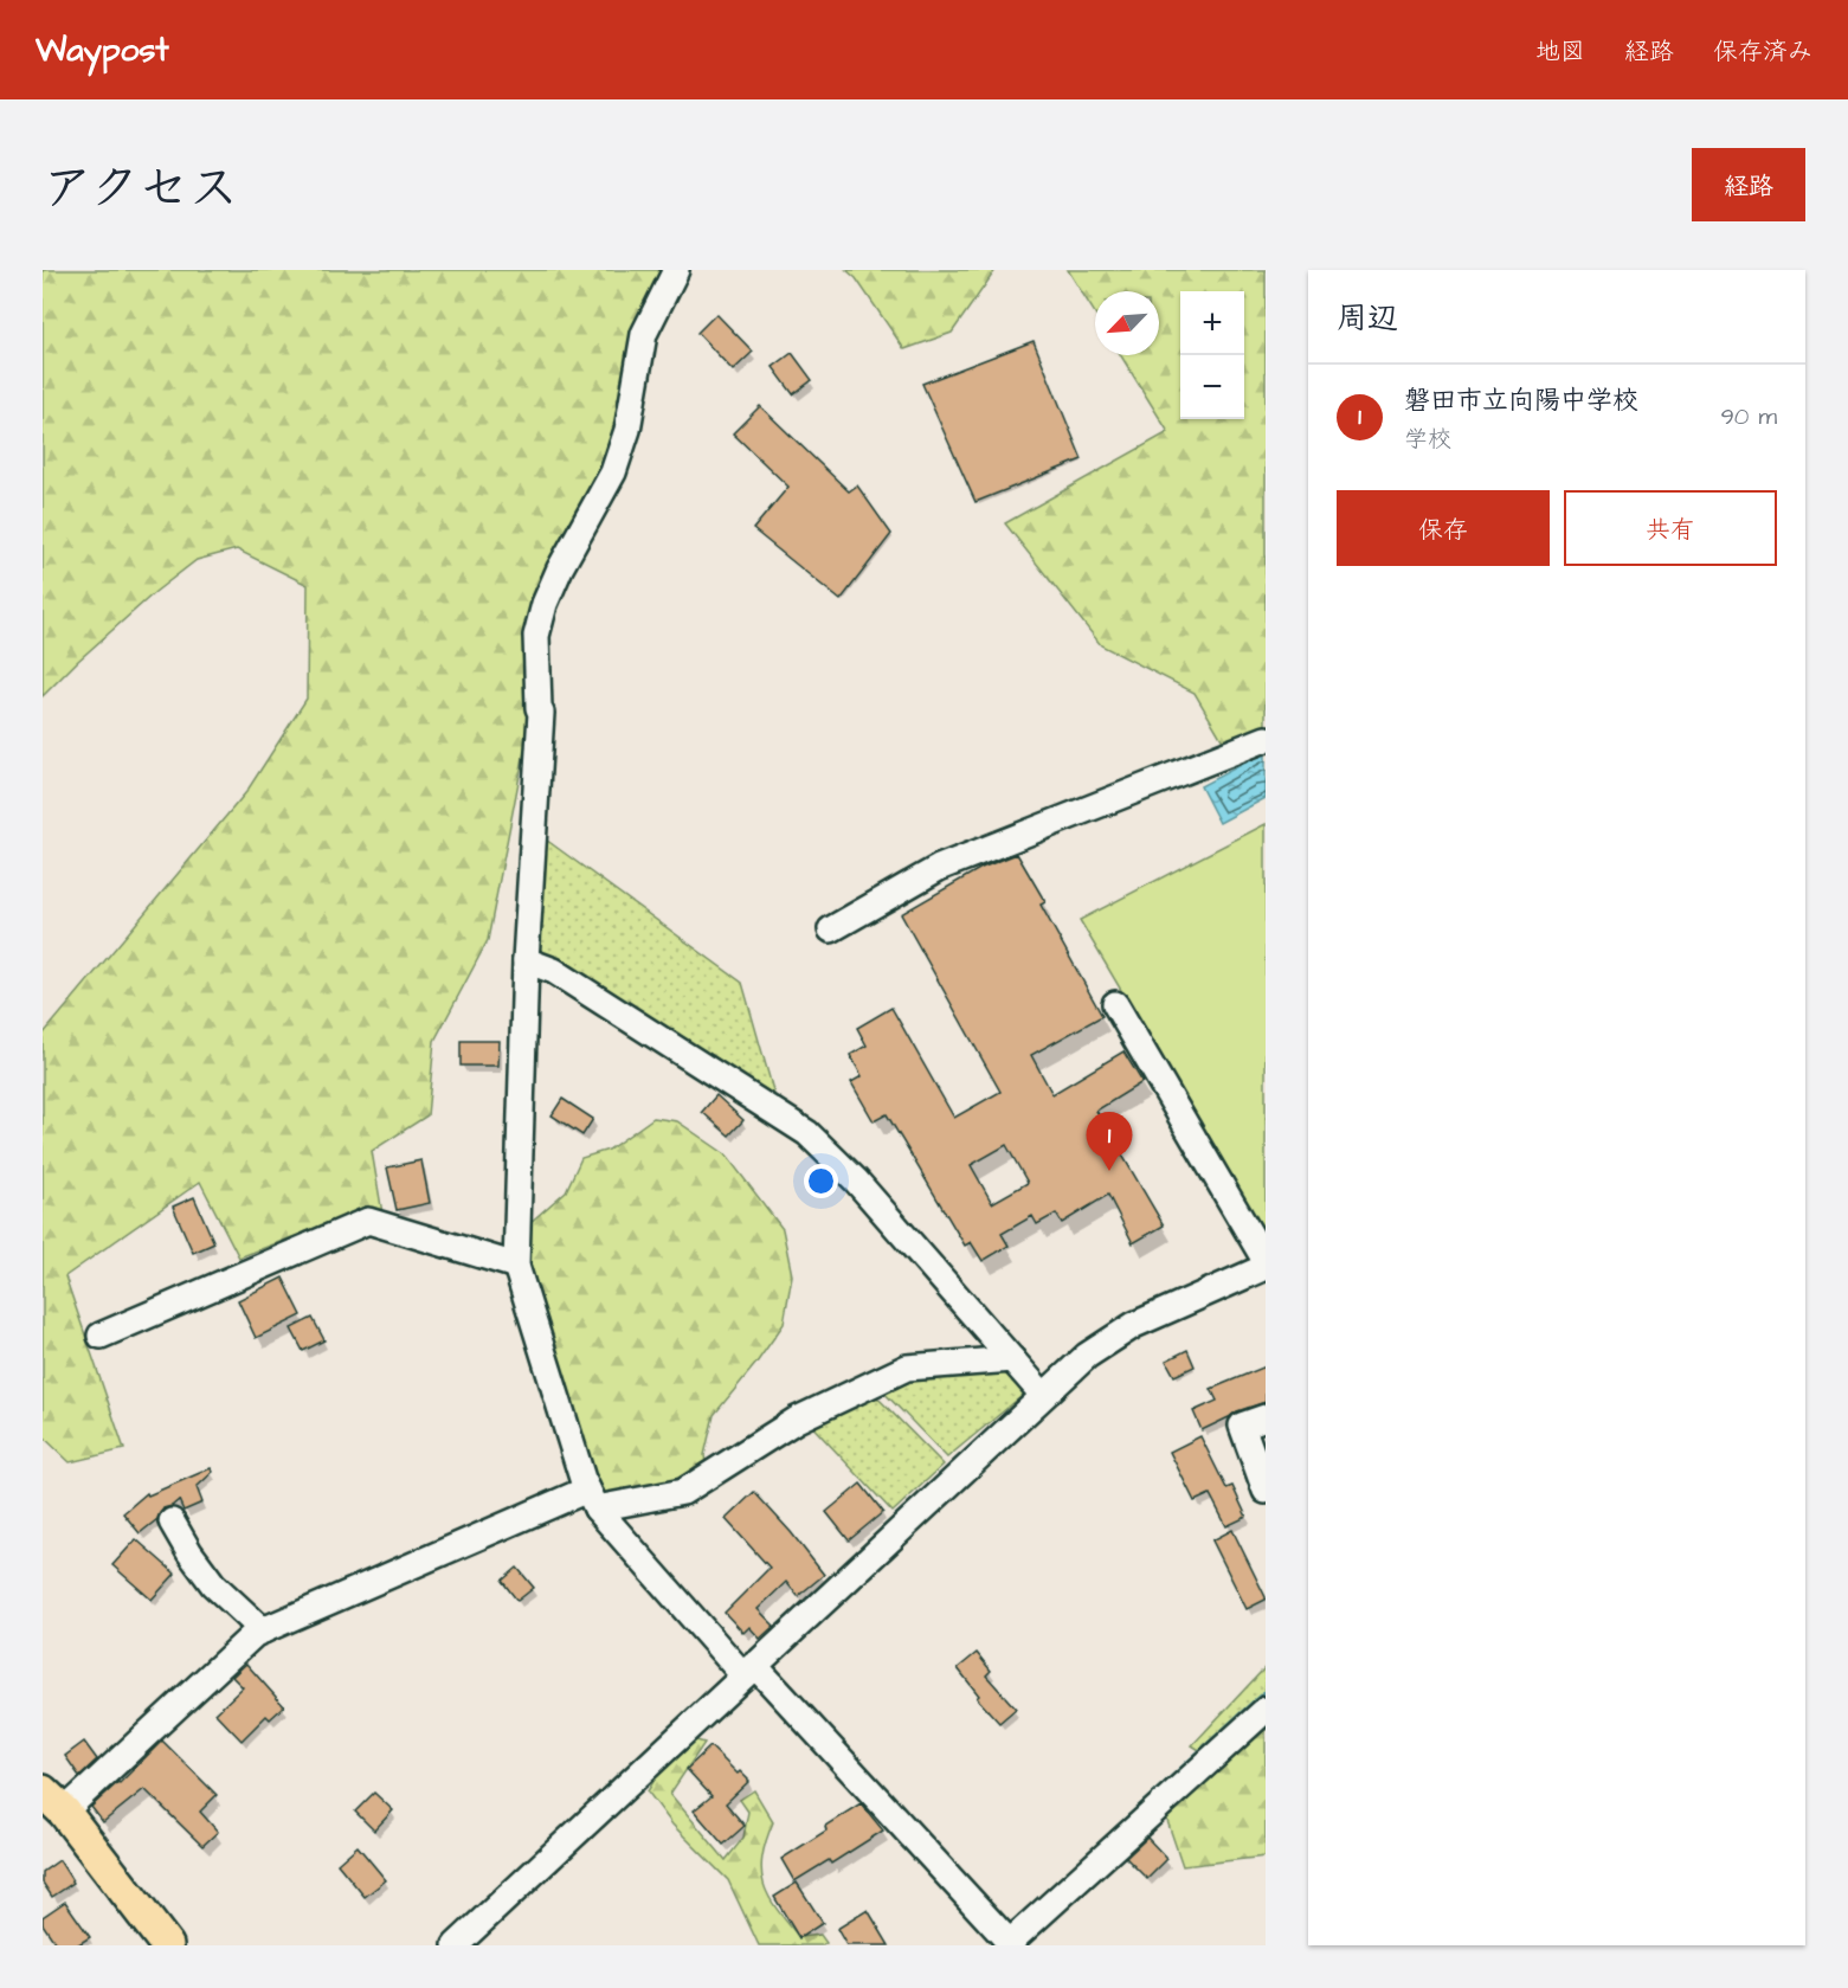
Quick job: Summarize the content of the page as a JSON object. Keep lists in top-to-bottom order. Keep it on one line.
{"north":"bottom left","page":{"header":"Waypost","nav":["地図","経路","保存済み"],"title":"アクセス","buttons":["経路",["保存","共有"]],"heading":"周辺","map_buttons":["+","−"],"list":[{"mark":"1","name":"磐田市立向陽中学校","note":"学校","value":"90 m"}],"pins":"1"}}
